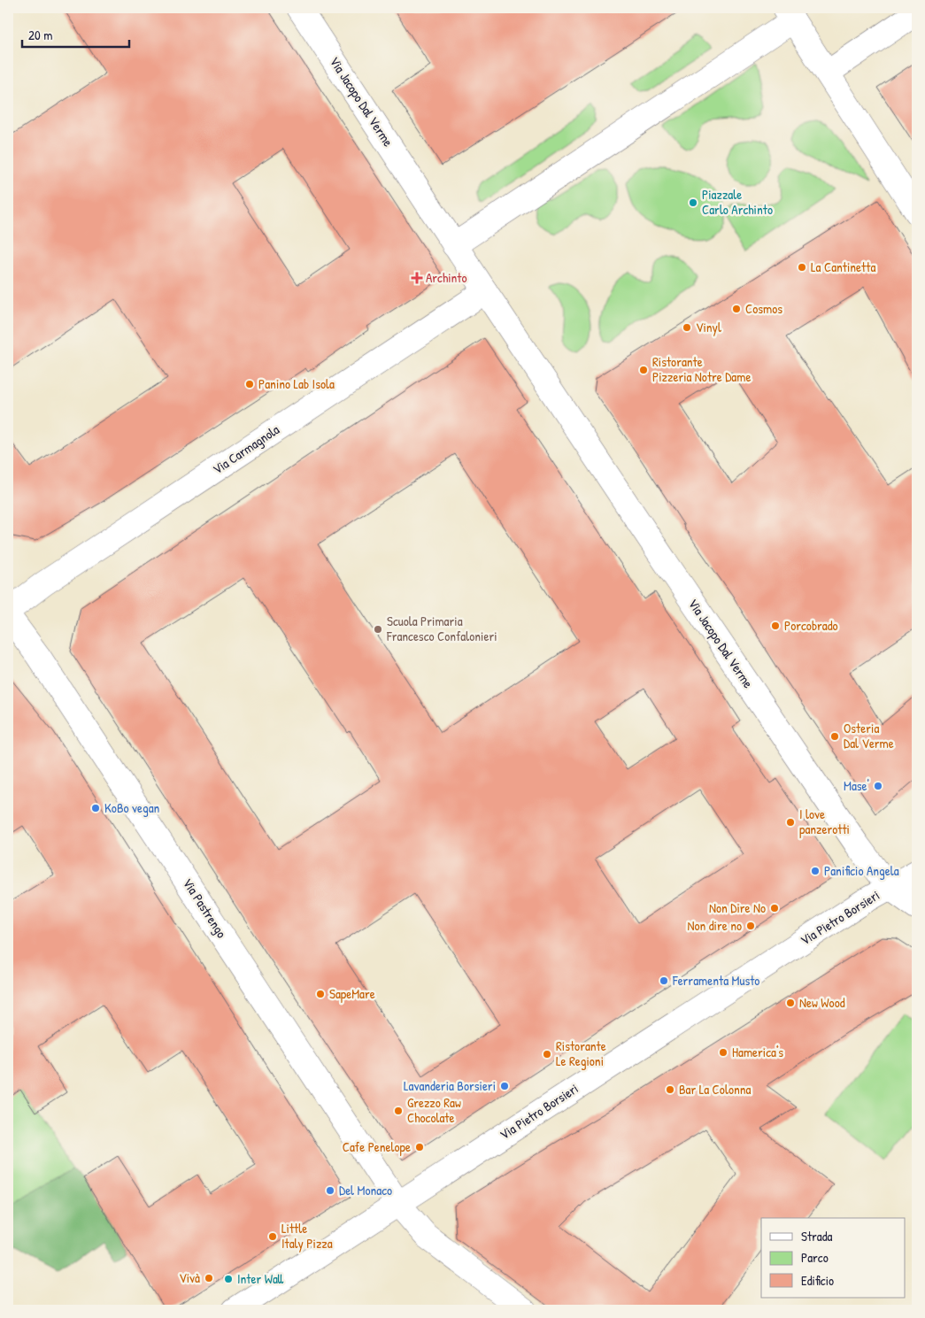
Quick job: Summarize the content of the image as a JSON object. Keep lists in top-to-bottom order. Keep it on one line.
{"streets":{"street":["Via Jacopo Dal Verme","Via Carmagnola","Via Pastrengo","Via Pietro Borsieri"]},"crossings":[["Via Jacopo Dal Verme","Via Carmagnola"],["Via Jacopo Dal Verme","Via Pietro Borsieri"],["Via Pastrengo","Via Pietro Borsieri"]],"places":{"other":["Piazzale Carlo Archinto","La Cantinetta","Cosmos","Vinyl","Ristorante Pizzeria Notre Dame","Panino Lab Isola","Porcobrado","Scuola Primaria Francesco Confalonieri","Osteria Dal Verme","Mase'","KoBo vegan","I love panzerotti","Panificio Angela","Non Dire No","Non dire no","Ferramenta Musto","SapeMare","New Wood","Hamerica's","Ristorante Le Regioni","Lavanderia Borsieri","Bar La Colonna","Grezzo Raw Chocolate","Cafe Penelope","Del Monaco","Little Italy Pizza","Vivà","Inter Wall"],"health":["Archinto"]},"legend":["Strada","Parco","Edificio"],"scale_bar":"20 m"}
